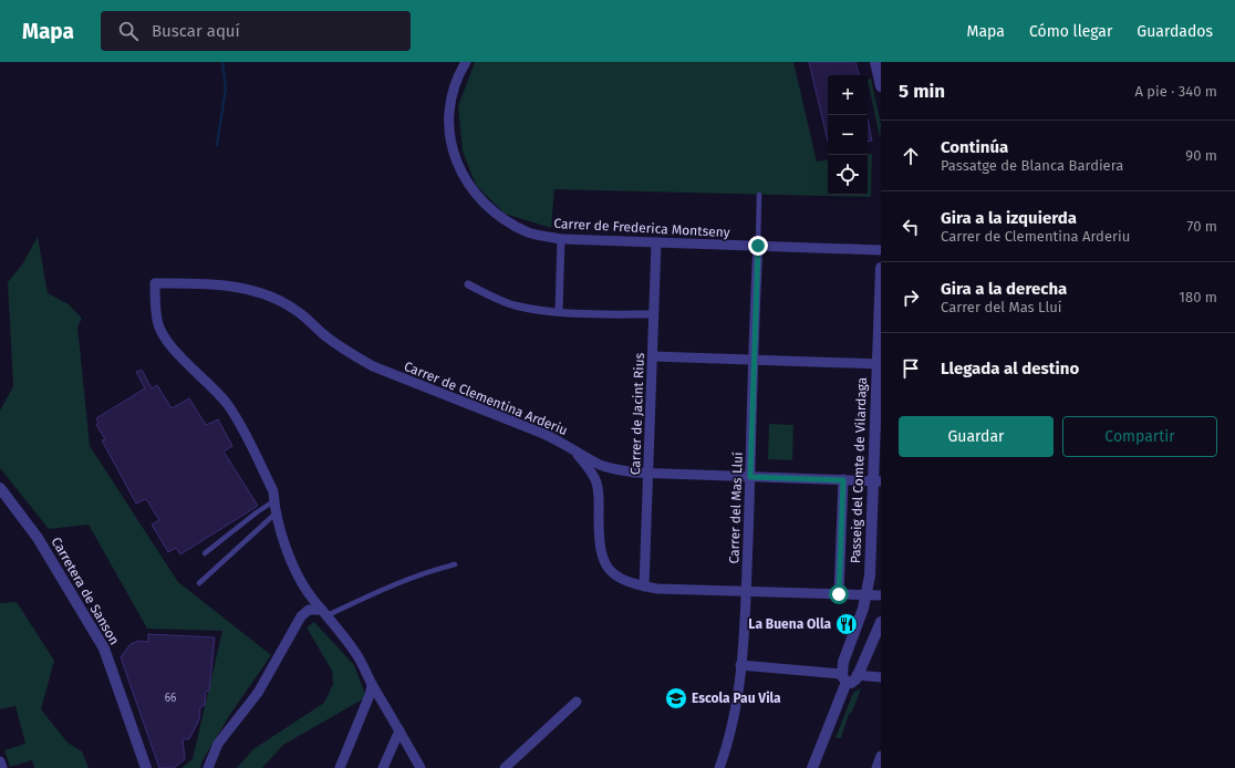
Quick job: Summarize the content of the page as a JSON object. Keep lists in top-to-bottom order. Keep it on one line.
{"streets":{"street":["Carrer de Frederica Montseny","Carrer de Clementina Arderiu","Carrer de Jacint Rius","Passeig del Comte de Vilardaga","Carrer del Mas Lluí","Carretera de Sanson"]},"crossings":[["Carrer de Frederica Montseny","Carrer de Jacint Rius"],["Carrer de Frederica Montseny","Carrer del Mas Lluí"],["Carrer de Clementina Arderiu","Carrer de Jacint Rius"],["Carrer de Clementina Arderiu","Passeig del Comte de Vilardaga"],["Carrer de Clementina Arderiu","Carrer del Mas Lluí"]],"places":{"restaurant":["La Buena Olla"],"school or university":["Escola Pau Vila"]},"house_numbers":["66"],"page":{"header":"Mapa","search":"Buscar aquí","nav":["Mapa","Cómo llegar","Guardados"],"heading":["5 min","A pie · 340 m"],"map_buttons":["+","−"],"list":[["Continúa","Passatge de Blanca Bardiera","90 m"],["Gira a la izquierda","Carrer de Clementina Arderiu","70 m"],["Gira a la derecha","Carrer del Mas Lluí","180 m"],"Llegada al destino"],"buttons":["Guardar","Compartir"]}}
